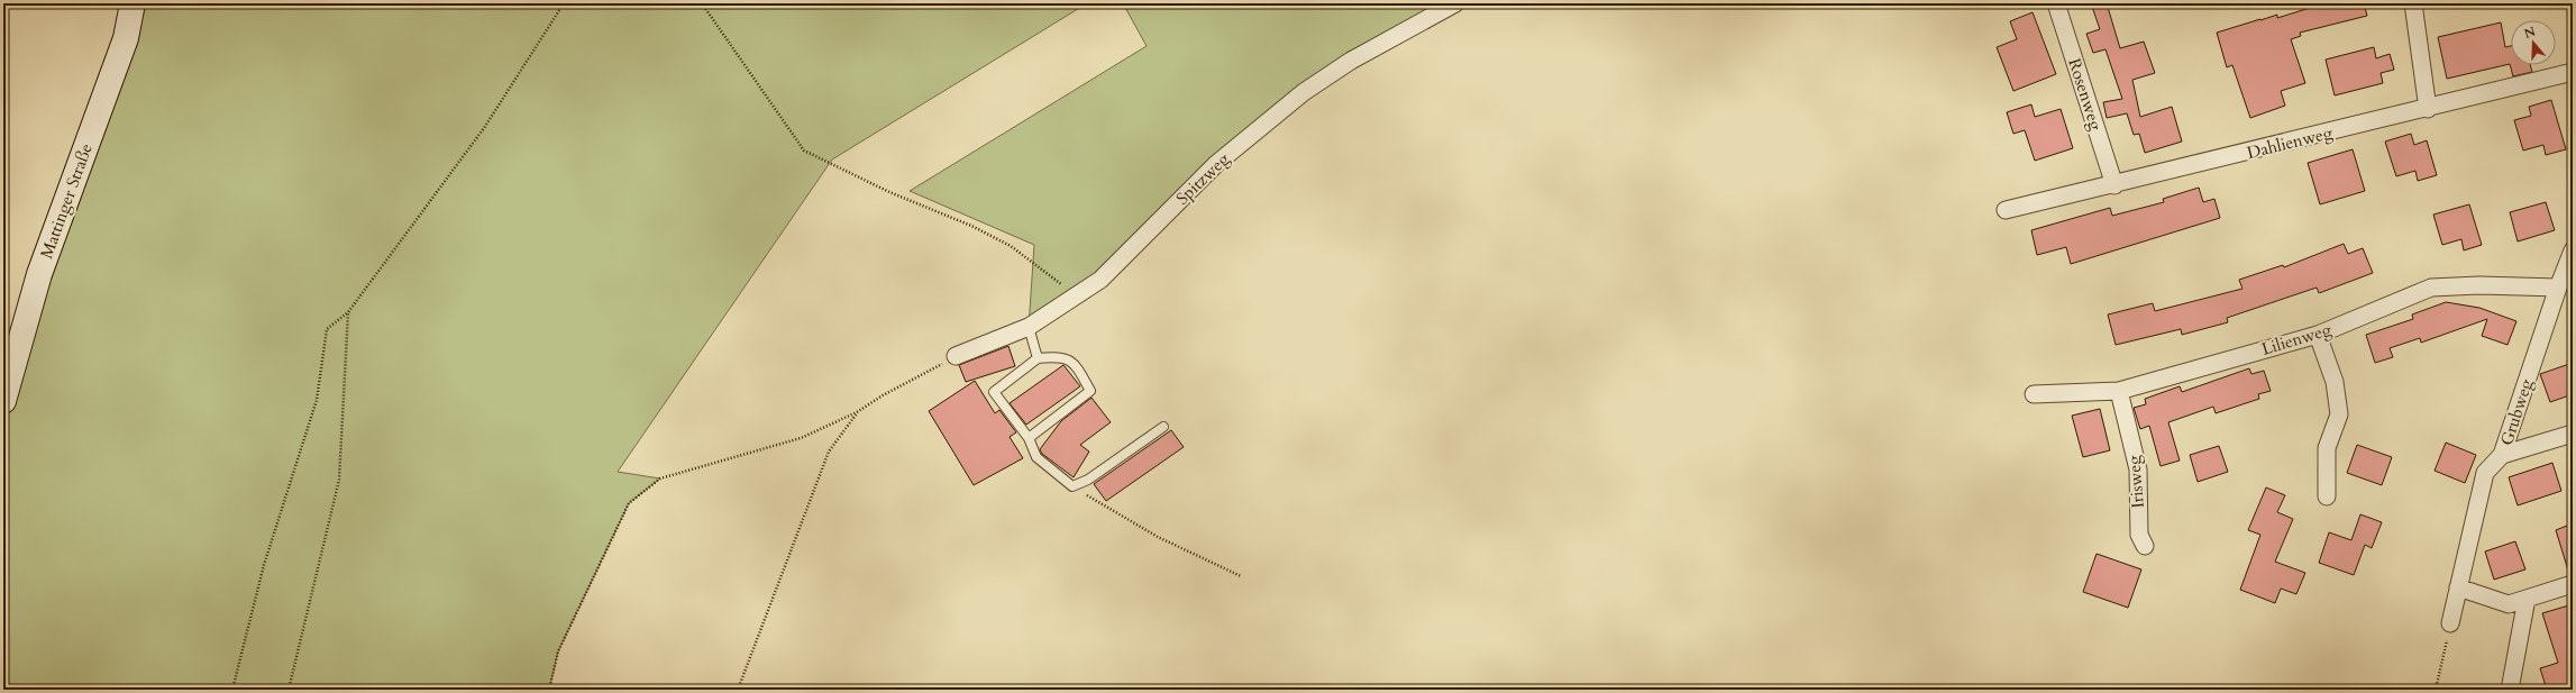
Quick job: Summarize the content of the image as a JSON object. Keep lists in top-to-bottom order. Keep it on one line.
{"streets":{"street":["Rosenweg","Dahlienweg","Spitzweg","Mattinger Straße","Lilienweg","Grubweg","Irisweg"]},"crossings":[["Rosenweg","Dahlienweg"],["Lilienweg","Grubweg"],["Lilienweg","Irisweg"]],"north":"top"}
